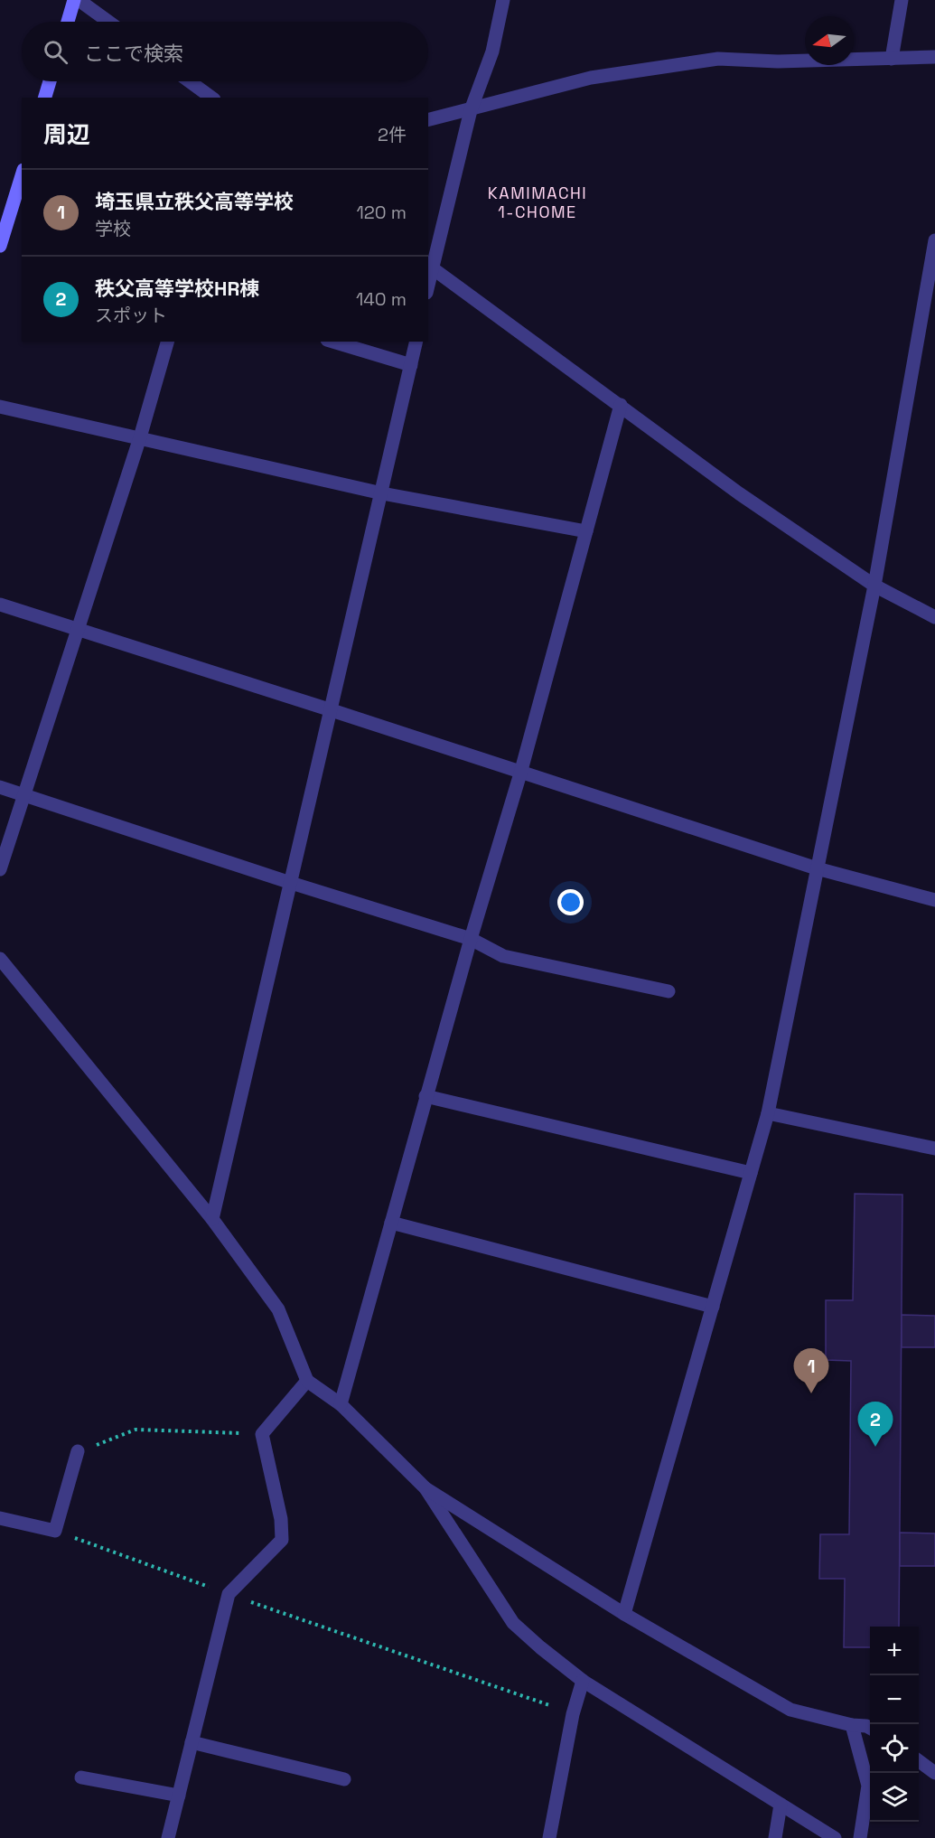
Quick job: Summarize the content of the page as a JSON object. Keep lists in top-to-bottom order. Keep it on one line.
{"districts":["KAMIMACHI 1-CHOME"],"north":"left","page":{"search":"ここで検索","heading":["周辺","2件"],"list":[{"mark":"1","name":"埼玉県立秩父高等学校","note":"学校","value":"120 m"},{"mark":"2","name":"秩父高等学校HR棟","note":"スポット","value":"140 m"}],"pins":["1","2"],"map_buttons":["+","−"]}}
